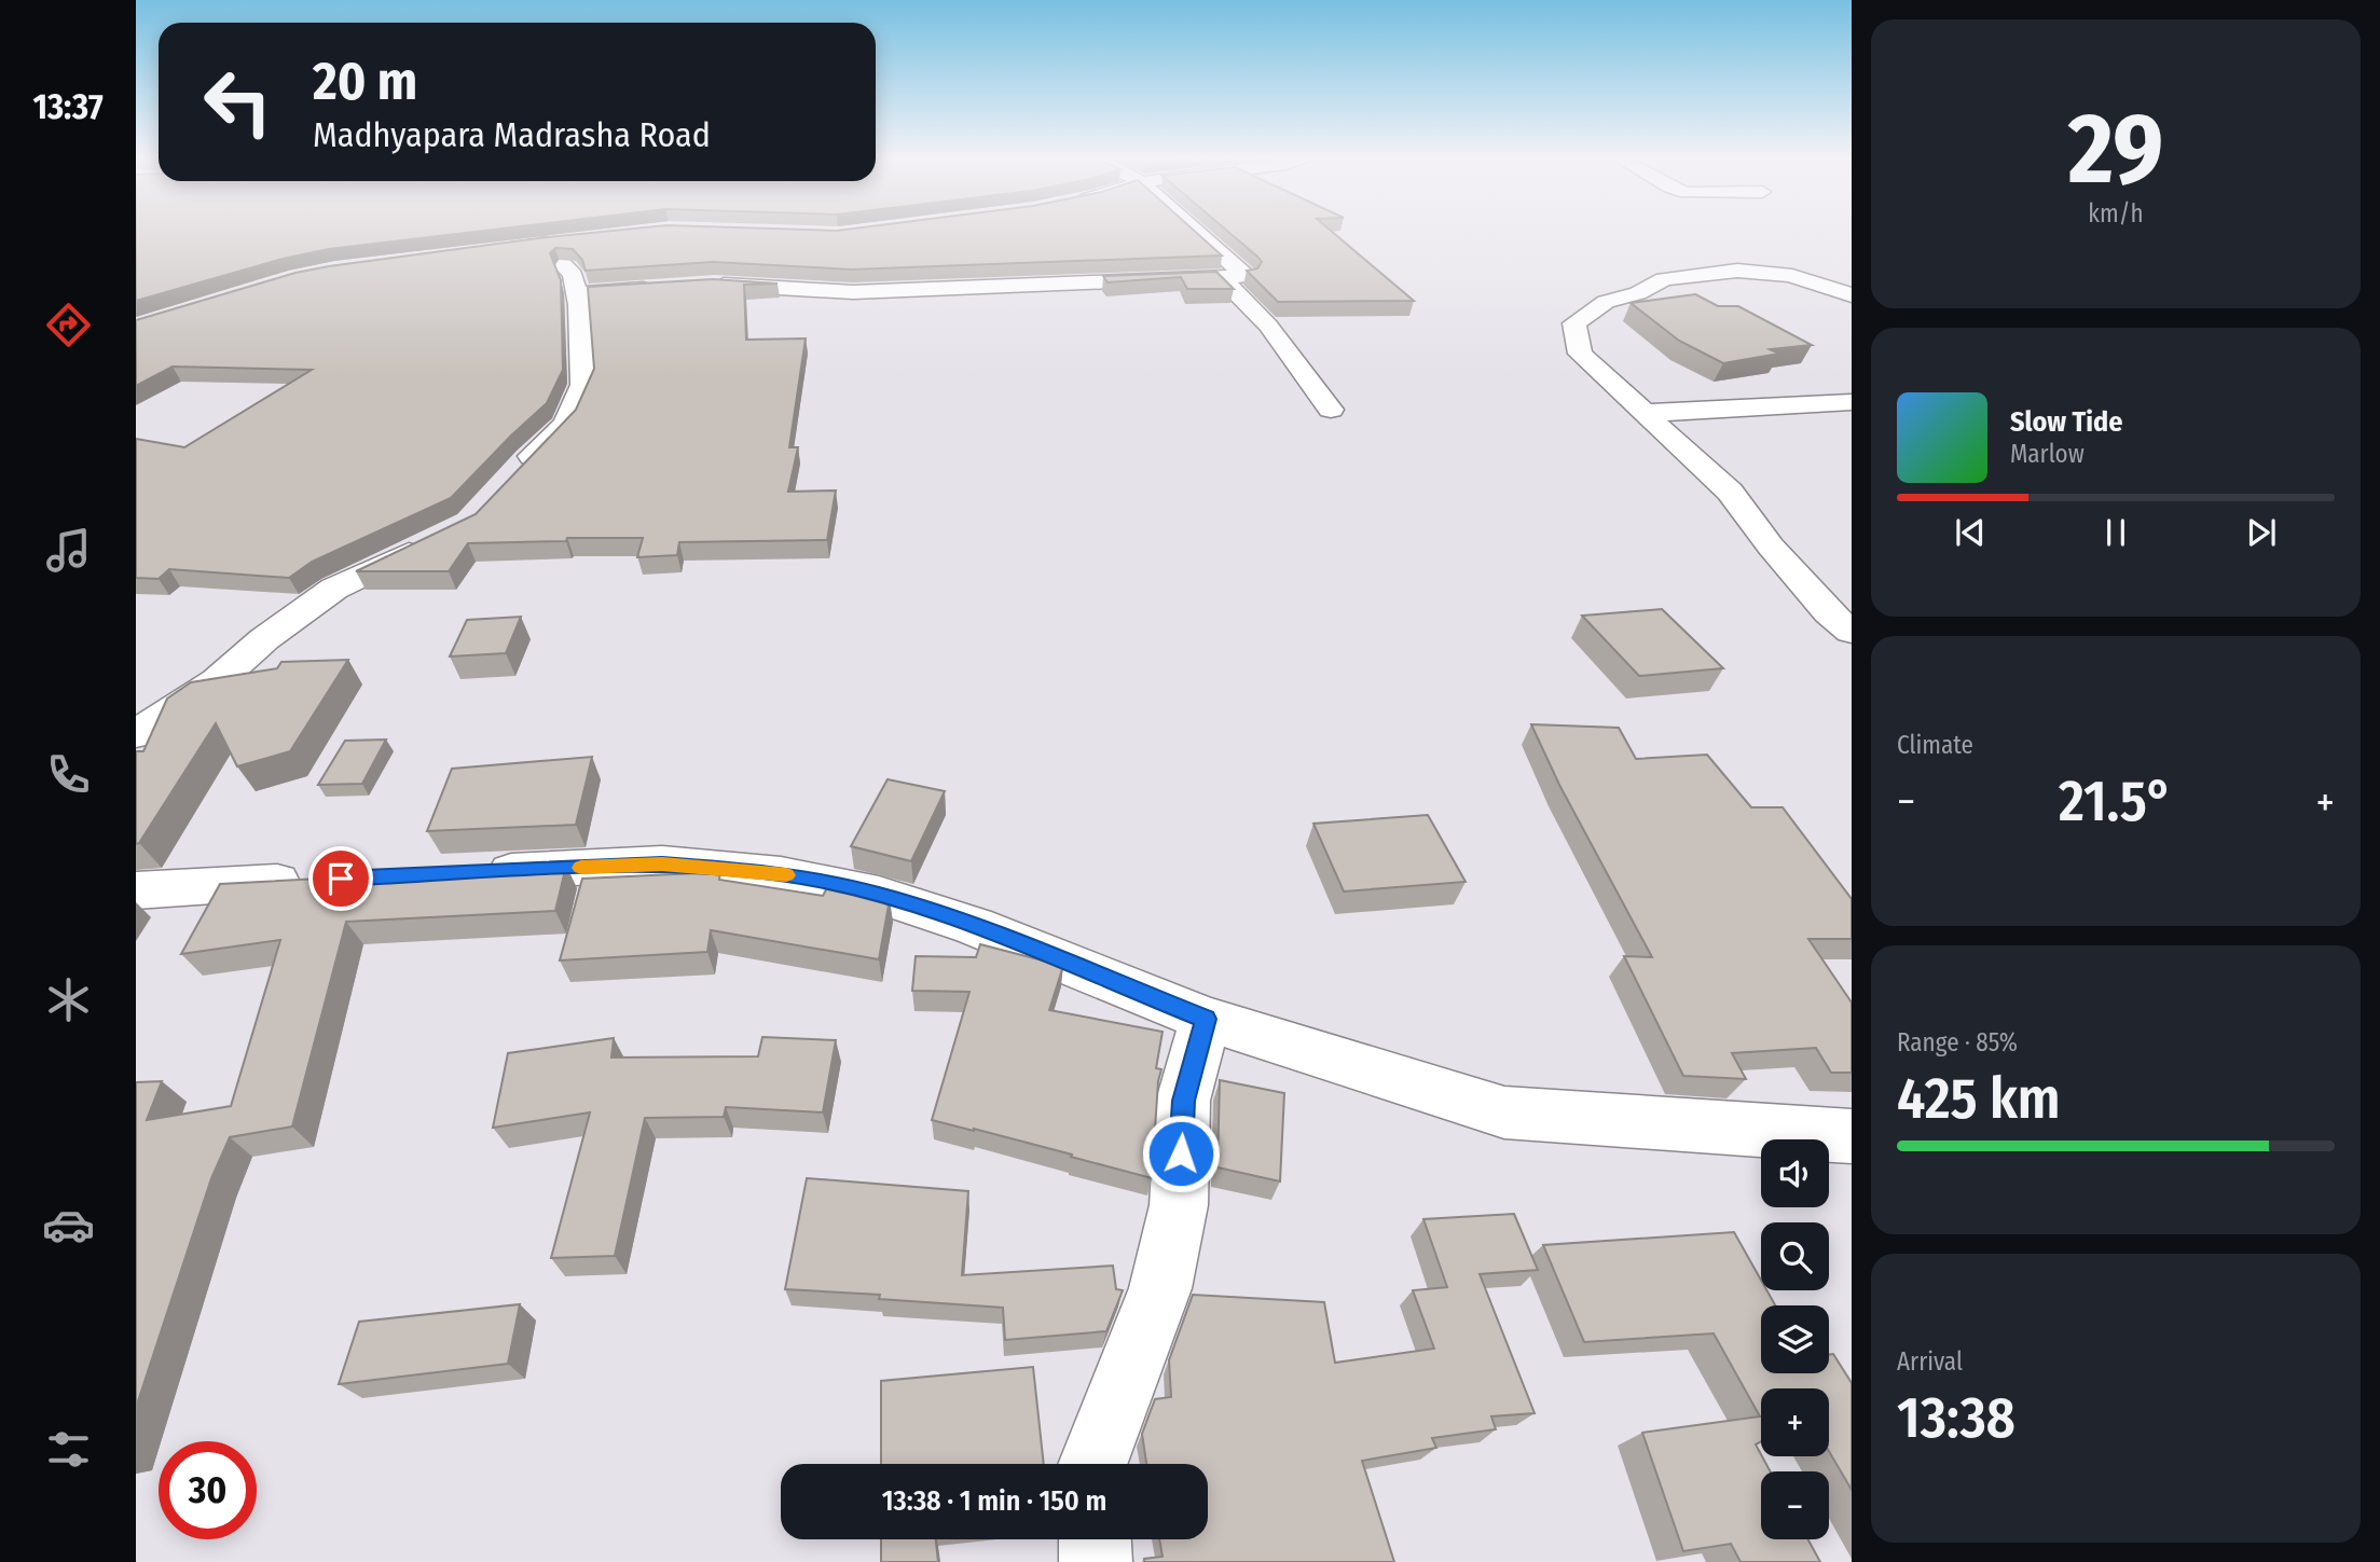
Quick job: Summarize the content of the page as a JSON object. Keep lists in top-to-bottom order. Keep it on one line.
{"page":{"tabs":"13:37","tile":[["29","km/h"],"Climate",["Range · 85%","425 km"],["Arrival","13:38"]],"turn":["20 m","Madhyapara Madrasha Road"],"song":["Slow Tide","Marlow"],"heat":["−","21.5°","+"],"map_buttons":["+","−"],"limit":"30","trip":"13:38 · 1 min · 150 m"}}
